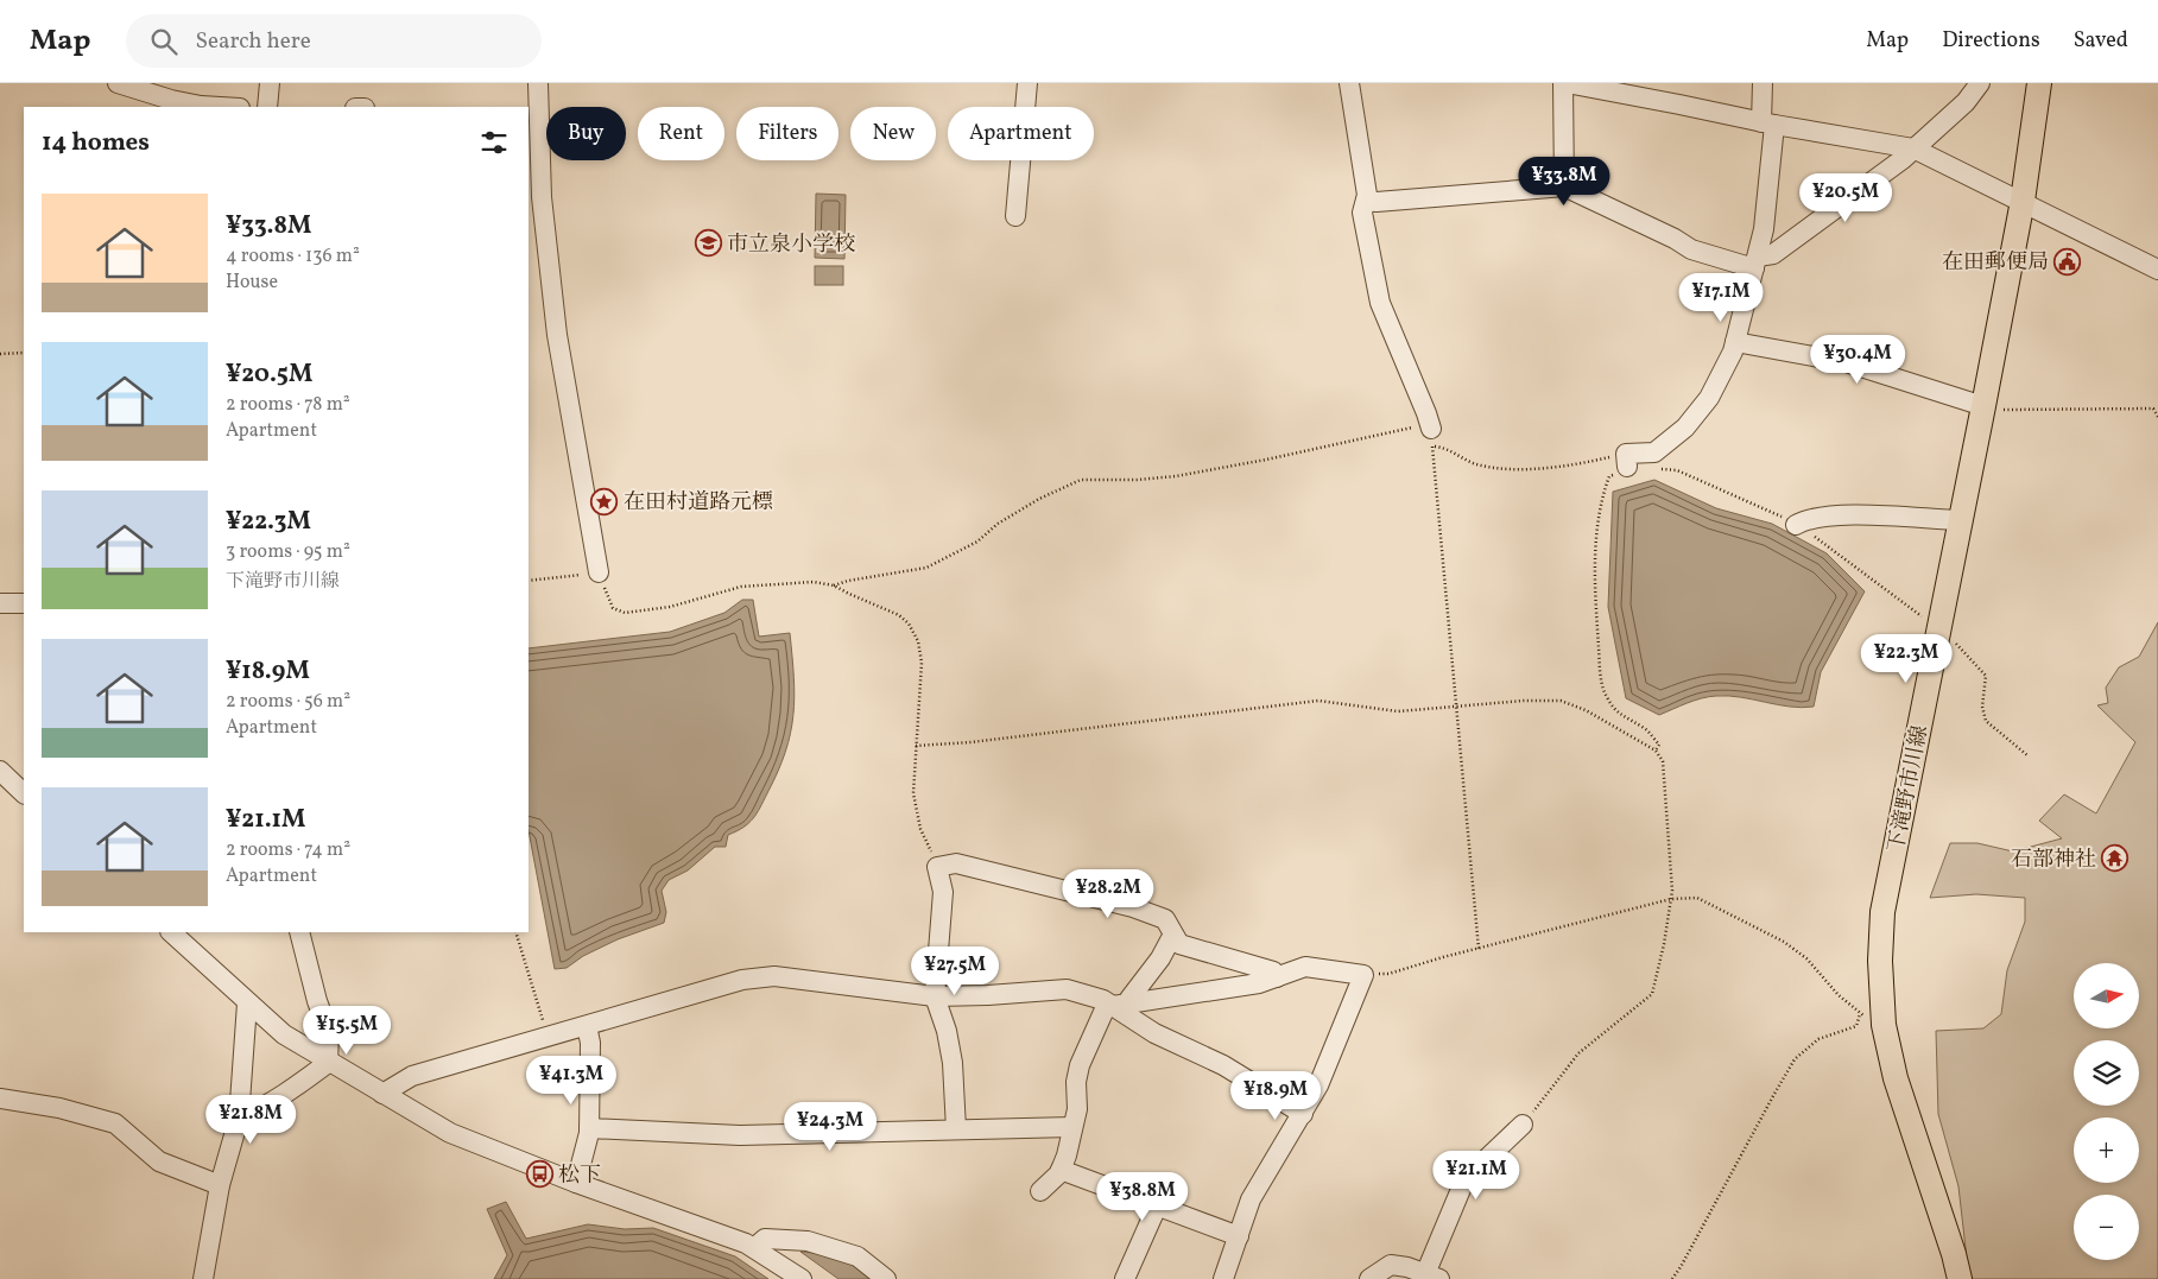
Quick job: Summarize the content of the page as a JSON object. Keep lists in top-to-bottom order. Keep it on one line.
{"streets":{"main road":["下滝野市川線"]},"places":{"school or university":["市立泉小学校"],"public building":["在田郵便局"],"place":["在田村道路元標"],"temple":["石部神社"],"bus stop":["松下"]},"north":"right","page":{"header":"Map","search":"Search here","nav":["Map","Directions","Saved"],"chip":["Buy","Rent","Filters","New","Apartment"],"heading":"14 homes","price":["¥33.8M","¥20.5M","¥17.1M","¥30.4M","¥22.3M","¥28.2M","¥27.5M","¥15.5M","¥41.3M","¥18.9M","¥21.8M","¥24.3M","¥21.1M","¥38.8M"],"list":[{"name":"¥33.8M","note":"4 rooms · 136 m² · House"},{"name":"¥20.5M","note":"2 rooms · 78 m² · Apartment"},{"name":"¥22.3M","note":"3 rooms · 95 m² · 下滝野市川線"},{"name":"¥18.9M","note":"2 rooms · 56 m² · Apartment"},{"name":"¥21.1M","note":"2 rooms · 74 m² · Apartment"}],"map_buttons":["+","−"]}}
